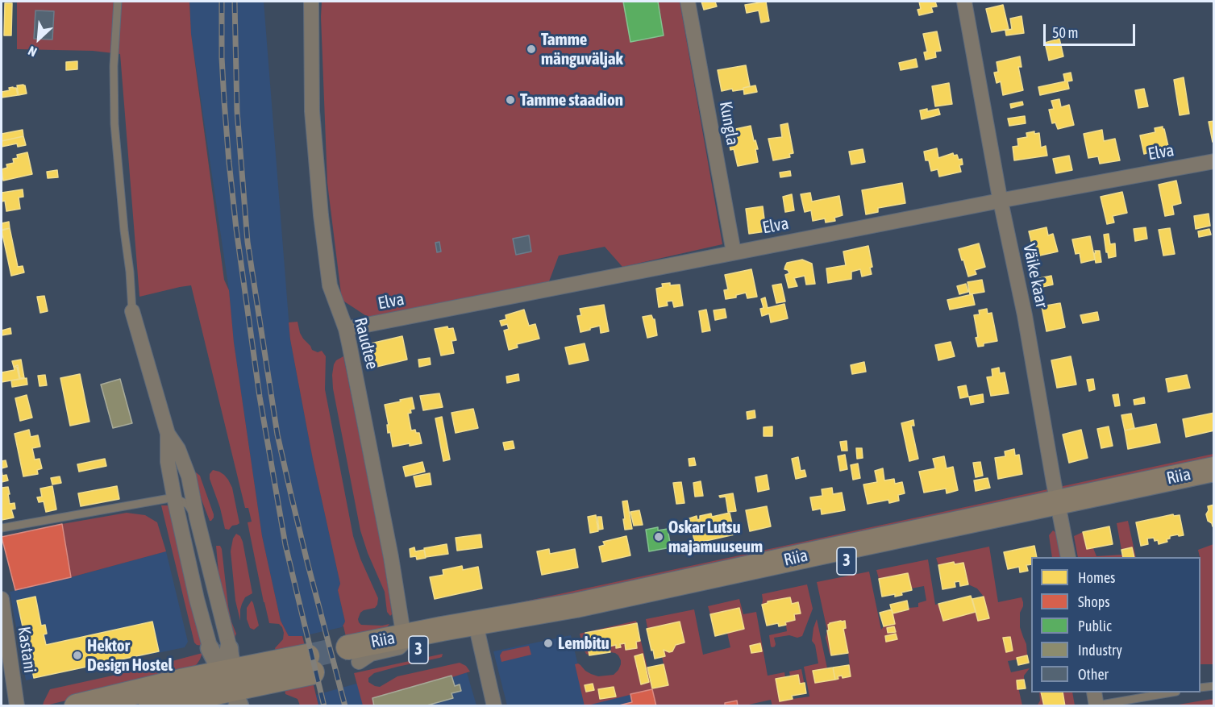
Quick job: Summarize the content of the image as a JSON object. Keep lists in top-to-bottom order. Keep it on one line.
{"streets":{"highway":["Riia","3"],"street":["Kungla","Elva","Väike kaar","Raudtee","Kastani"]},"crossings":[["Kungla","Elva"],["Elva","Väike kaar"],["Elva","Raudtee"],["Väike kaar","Riia"],["Raudtee","Riia"]],"places":["Tamme mänguväljak","Tamme staadion","Oskar Lutsu majamuuseum","Lembitu","Hektor Design Hostel"],"legend":["Homes","Shops","Public","Industry","Other"],"scale_bar":"50 m","north":"bottom left"}
